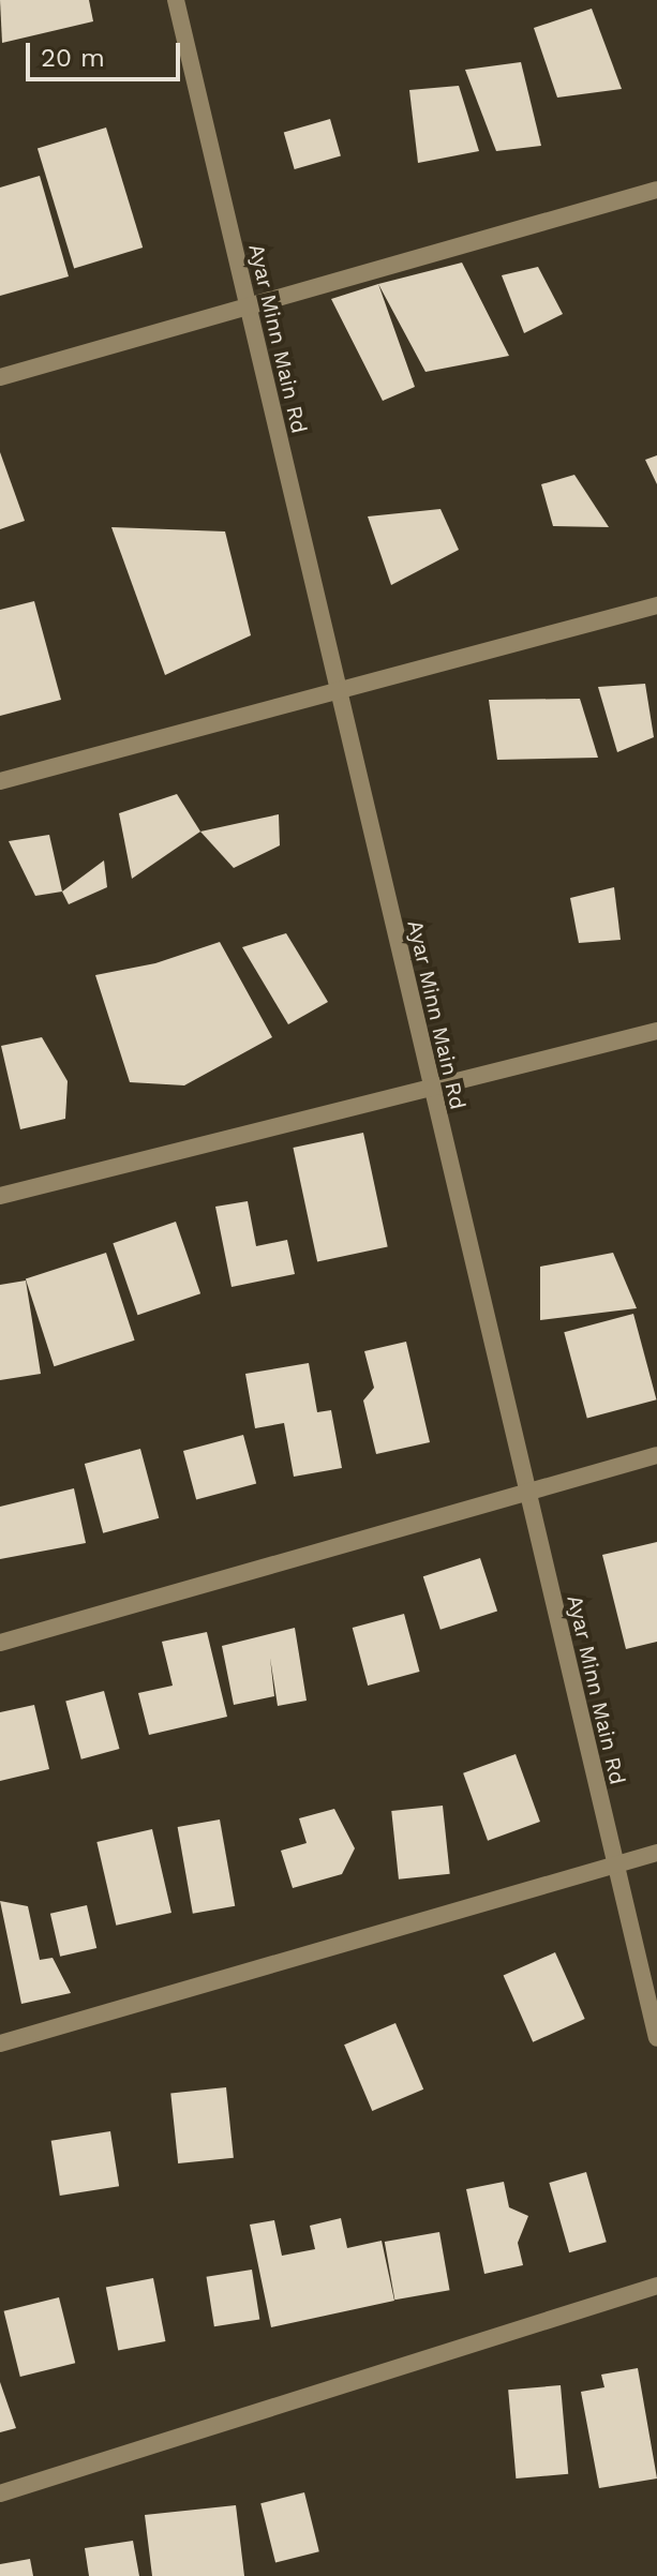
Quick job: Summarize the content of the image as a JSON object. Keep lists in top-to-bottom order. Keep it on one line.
{"streets":{"street":["Ayar Minn Main Rd"]},"scale_bar":"20 m"}
